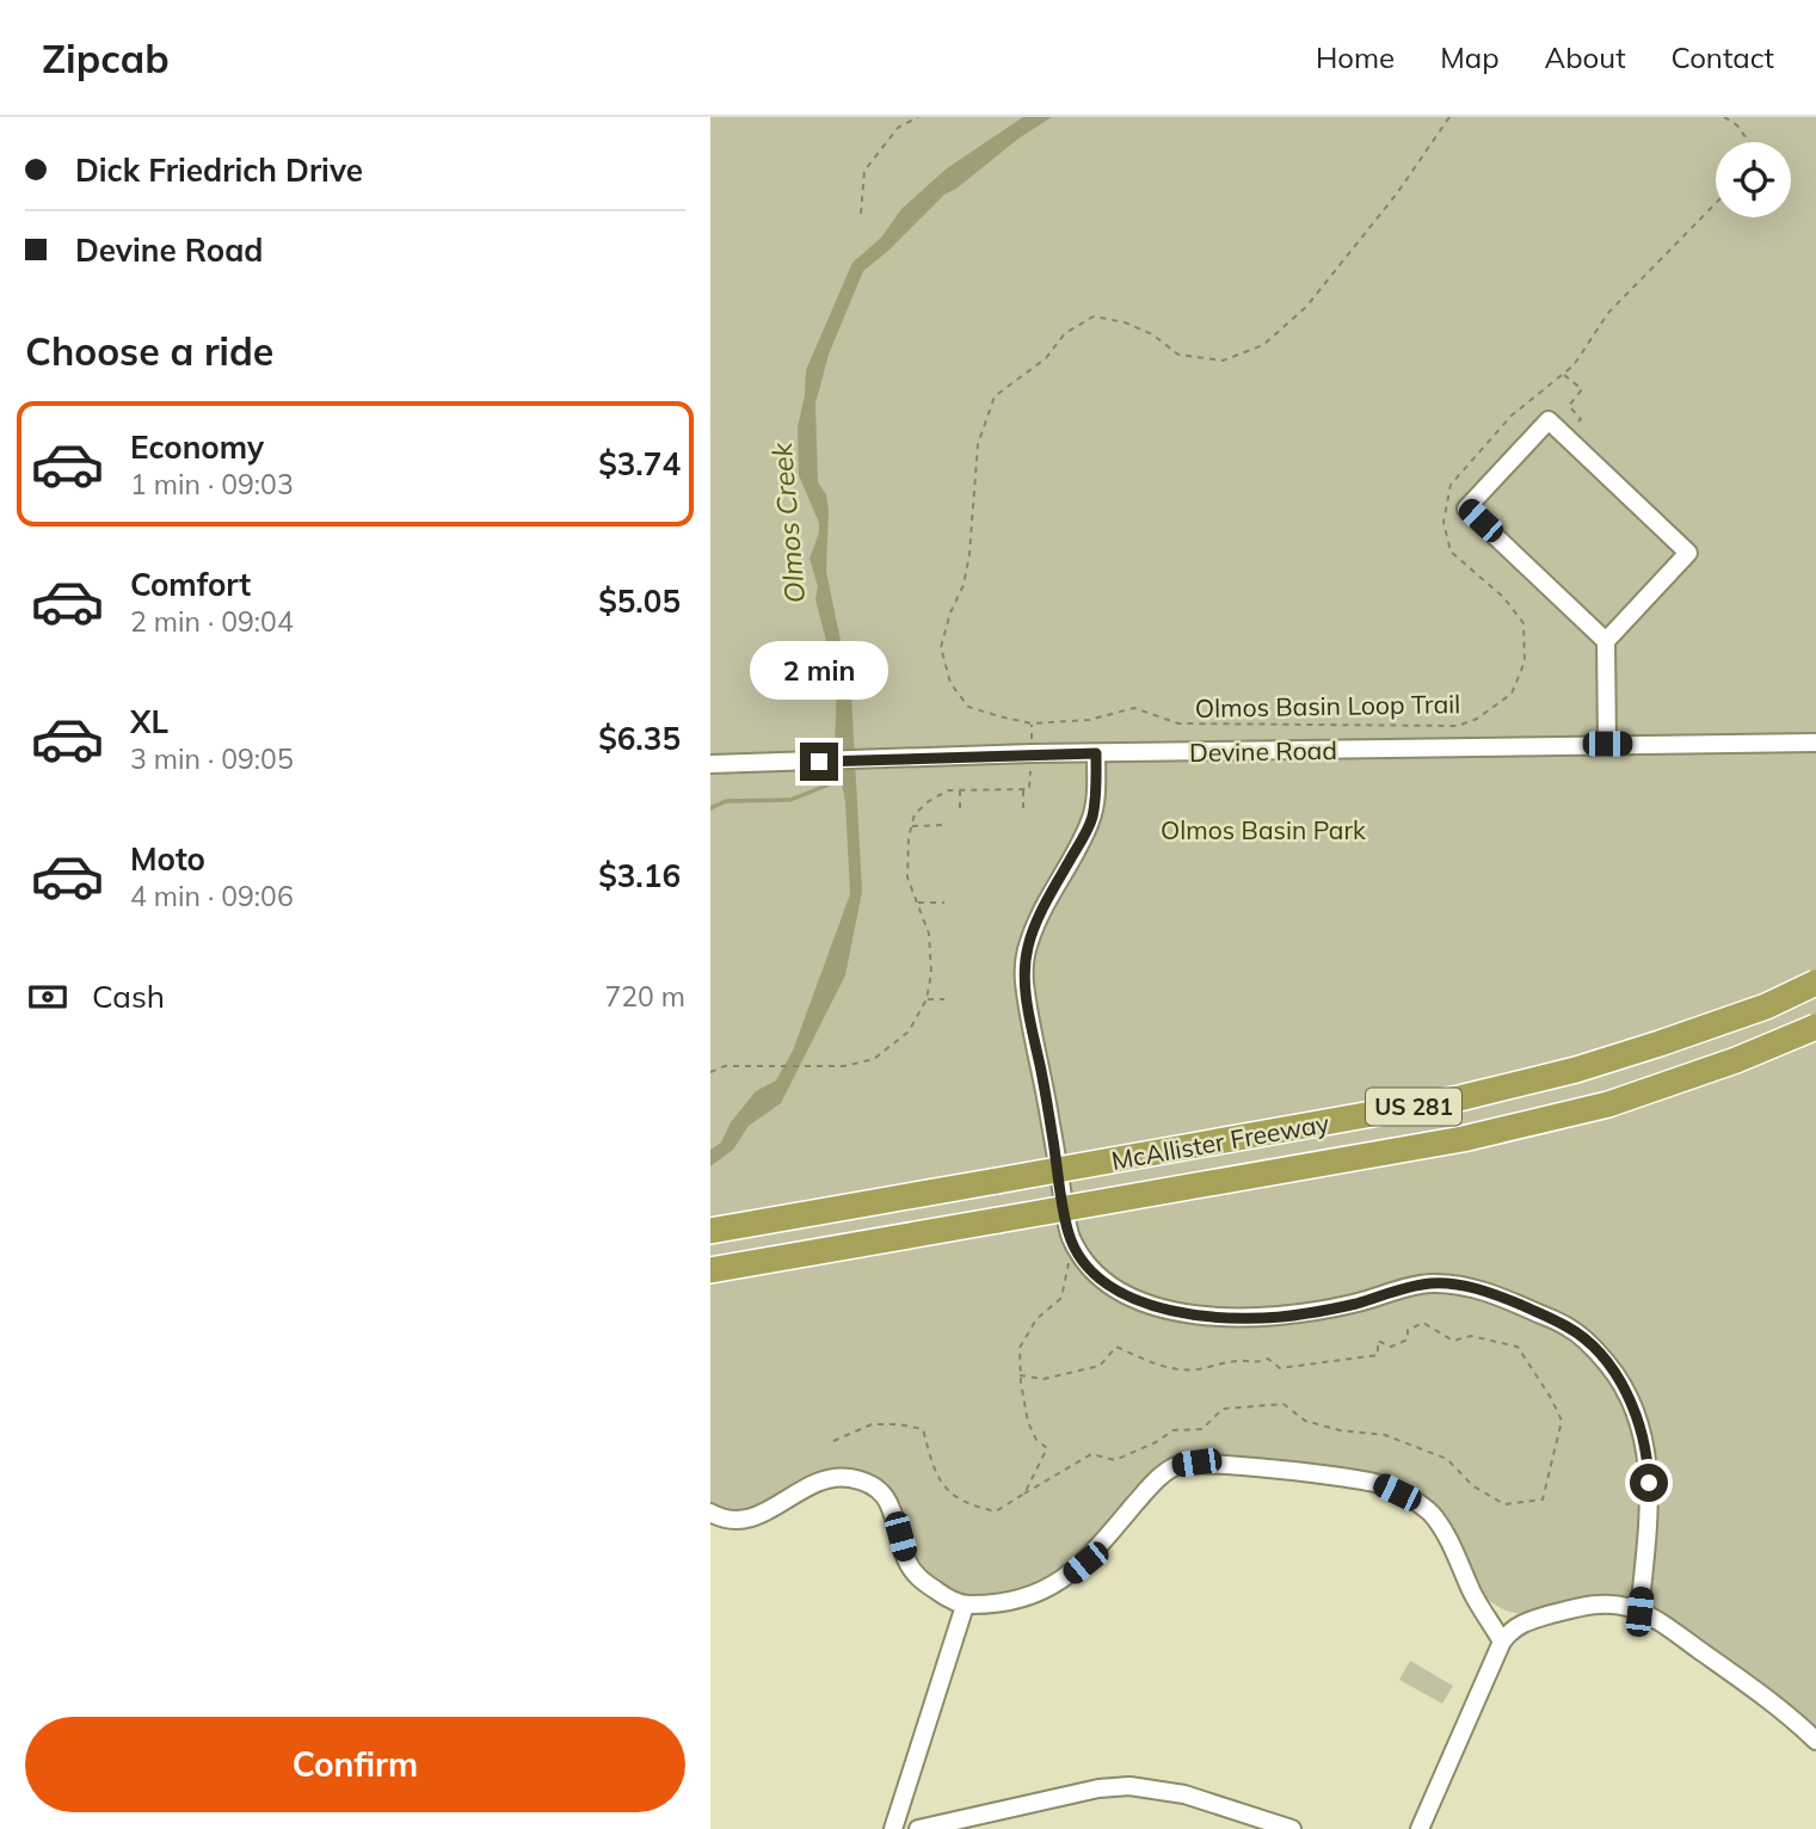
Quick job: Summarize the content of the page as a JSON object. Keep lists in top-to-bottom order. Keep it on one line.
{"streets":{"highway":["US 281","McAllister Freeway"],"street":["Devine Road"],"path":["Olmos Basin Loop Trail"]},"water":["Olmos Creek"],"parks":["Olmos Basin Park"],"page":{"header":"Zipcab","nav":["Home","Map","About","Contact"],"banner":["Dick Friedrich Drive","Devine Road"],"heading":"Choose a ride","list":[{"name":"Economy","note":"1 min · 09:03","value":"$3.74"},{"name":"Comfort","note":"2 min · 09:04","value":"$5.05"},{"name":"XL","note":"3 min · 09:05","value":"$6.35"},{"name":"Moto","note":"4 min · 09:06","value":"$3.16"}],"bubble":"2 min","pay":["Cash","720 m"],"buttons":"Confirm"}}
